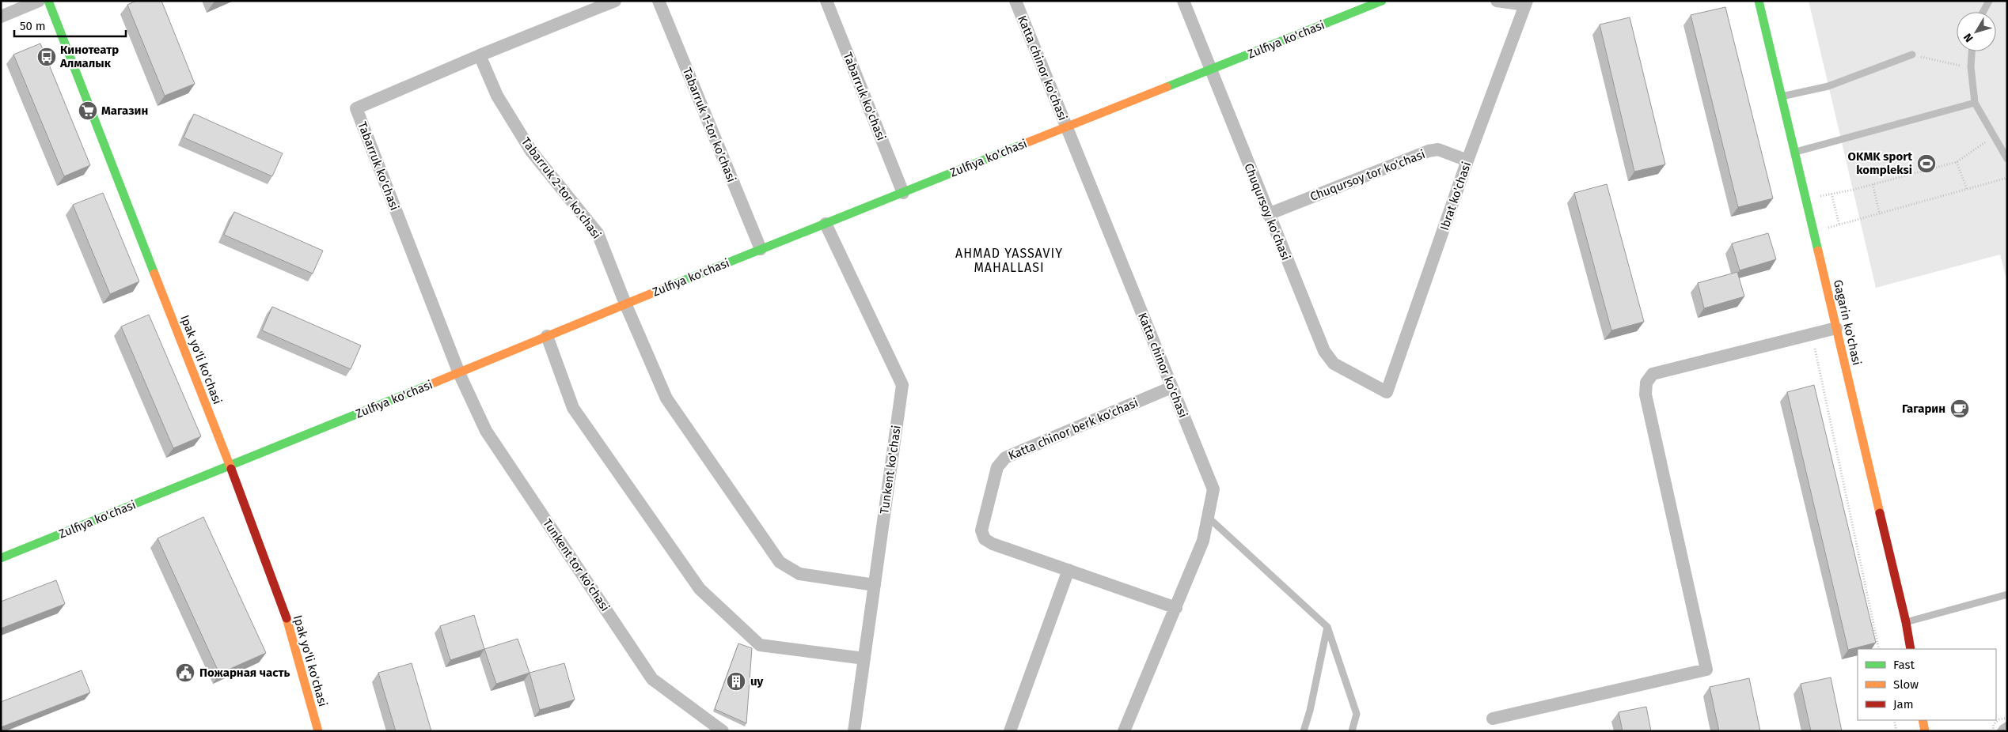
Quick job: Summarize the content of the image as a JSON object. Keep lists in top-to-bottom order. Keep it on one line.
{"streets":{"street":["Zulfiya ko'chasi","Katta chinor ko'chasi","Tabarruk ko'chasi","Tabarruk 1-tor ko'chasi","Chuqursoy tor ko'chasi","Tabarruk 2-tor ko'chasi","Ibrat ko'chasi","Chuqursoy ko'chasi","Gagarin ko'chasi","Ipak yo'li ko'chasi","Katta chinor berk ko'chasi","Tunkent ko'chasi","Tunkent tor ko'chasi"]},"crossings":[["Zulfiya ko'chasi","Katta chinor ko'chasi"],["Zulfiya ko'chasi","Tabarruk ko'chasi"],["Zulfiya ko'chasi","Tabarruk 1-tor ko'chasi"],["Zulfiya ko'chasi","Tabarruk 2-tor ko'chasi"],["Zulfiya ko'chasi","Chuqursoy ko'chasi"],["Zulfiya ko'chasi","Ipak yo'li ko'chasi"],["Zulfiya ko'chasi","Tunkent ko'chasi"],["Zulfiya ko'chasi","Tunkent tor ko'chasi"],["Katta chinor ko'chasi","Katta chinor berk ko'chasi"],["Tabarruk ko'chasi","Tabarruk 2-tor ko'chasi"],["Tabarruk ko'chasi","Tunkent tor ko'chasi"],["Chuqursoy tor ko'chasi","Ibrat ko'chasi"],["Chuqursoy tor ko'chasi","Chuqursoy ko'chasi"],["Tabarruk 2-tor ko'chasi","Tunkent ko'chasi"],["Ibrat ko'chasi","Chuqursoy ko'chasi"]],"districts":["AHMAD YASSAVIY MAHALLASI"],"places":{"bus stop":["Кинотеатр Алмалык"],"supermarket":["Магазин"],"sports":["OKMK sport kompleksi"],"cafe":["Гагарин"],"public building":["Пожарная часть"],"building":["uy"]},"legend":["Fast","Slow","Jam"],"scale_bar":"50 m","north":"bottom left"}
